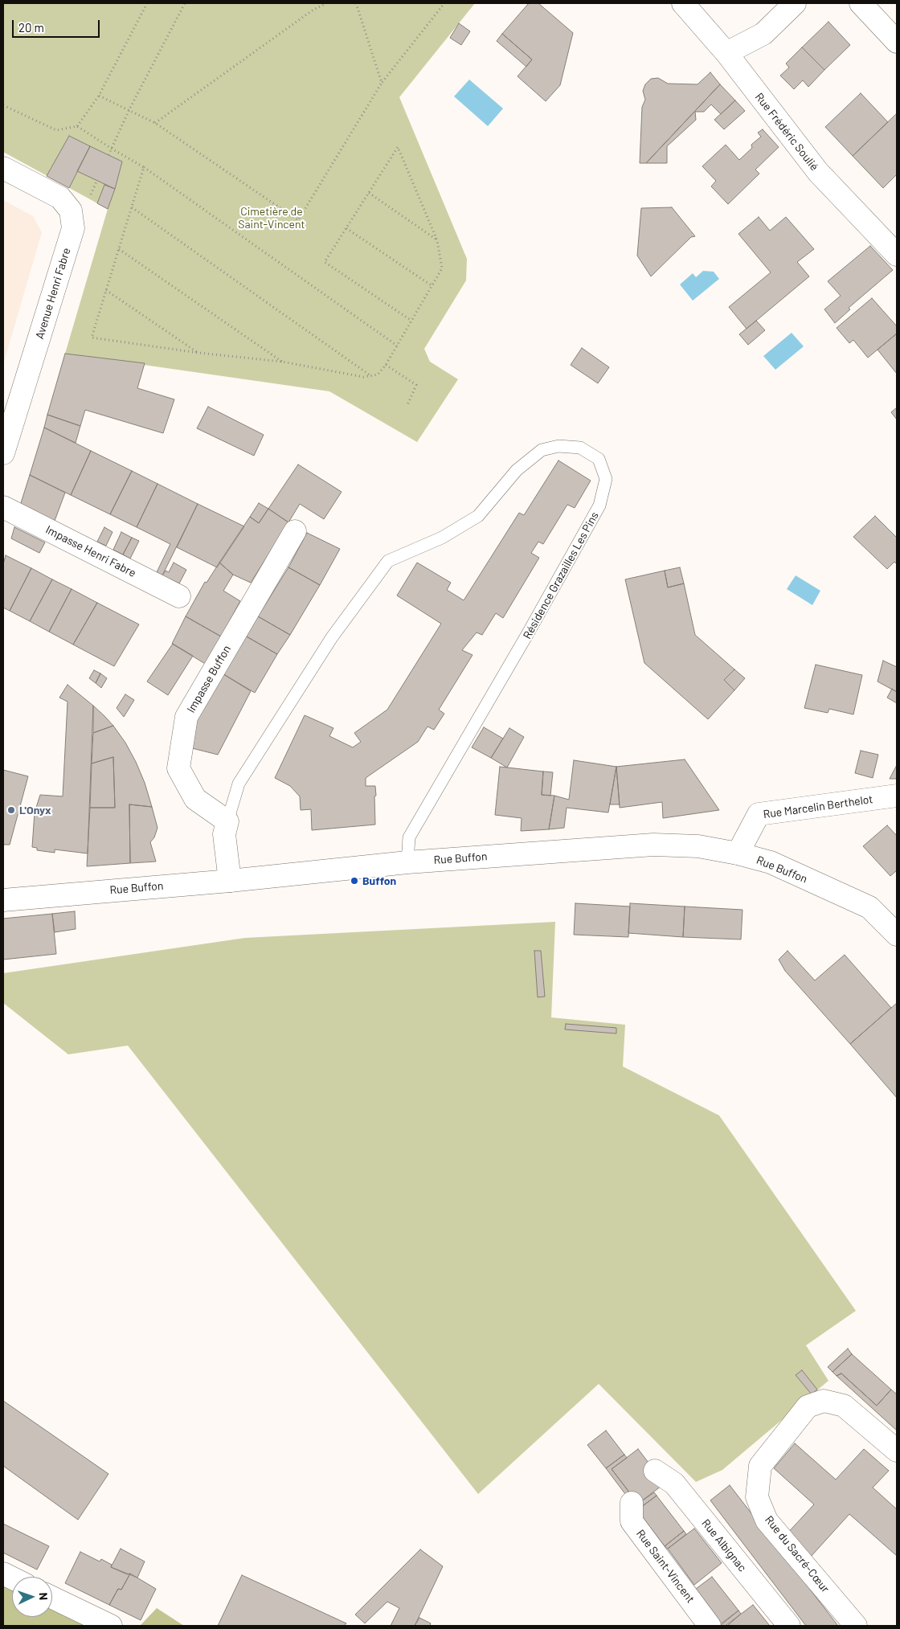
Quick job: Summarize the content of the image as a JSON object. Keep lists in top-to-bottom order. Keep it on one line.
{"streets":{"street":["Rue Frédéric Soulié","Avenue Henri Fabre","Impasse Henri Fabre","Impasse Buffon","Rue Marcelin Berthelot","Rue Buffon","Rue Albignac","Rue du Sacré-Cœur","Rue Saint-Vincent"],"lane":["Résidence Grazailles Les Pins"]},"crossings":[["Résidence Grazailles Les Pins","Impasse Buffon"],["Résidence Grazailles Les Pins","Rue Buffon"],["Rue Marcelin Berthelot","Rue Buffon"]],"parks":["Cimetière de Saint-Vincent"],"places":["L'Onyx","Buffon"],"scale_bar":"20 m","north":"right"}
